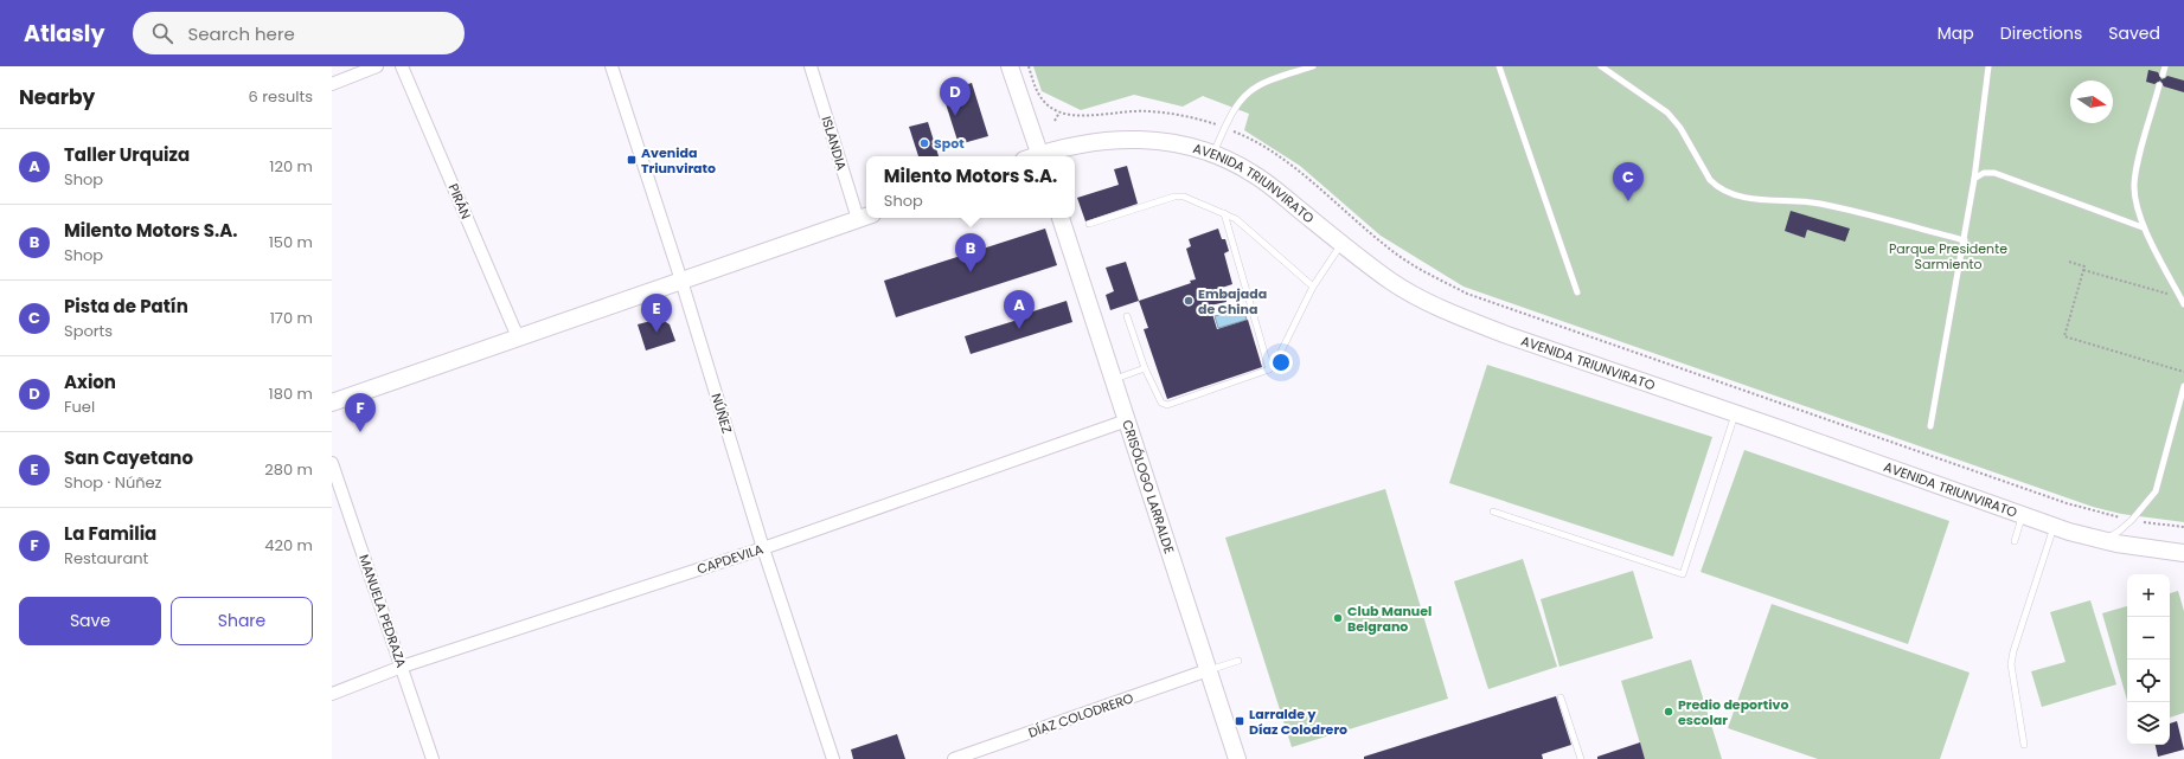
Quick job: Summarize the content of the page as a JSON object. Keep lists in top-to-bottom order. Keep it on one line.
{"streets":{"main road":["AVENIDA TRIUNVIRATO","CRISÓLOGO LARRALDE"],"street":["ISLANDIA","PIRÁN","NÚÑEZ","CAPDEVILA","MANUELA PEDRAZA","DÍAZ COLODRERO"]},"crossings":[["NÚÑEZ","CAPDEVILA"],["CRISÓLOGO LARRALDE","CAPDEVILA"],["CRISÓLOGO LARRALDE","DÍAZ COLODRERO"],["CAPDEVILA","MANUELA PEDRAZA"]],"parks":["Parque Presidente Sarmiento"],"places":{"other":["Spot","Embajada de China","Club Manuel Belgrano","Predio deportivo escolar"],"transit":["Avenida Triunvirato","Larralde y Díaz Colodrero"]},"north":"right","page":{"header":"Atlasly","search":"Search here","nav":["Map","Directions","Saved"],"heading":["Nearby","6 results"],"pins":["D","C","B","A","E","F"],"list":[{"mark":"A","name":"Taller Urquiza","note":"Shop","value":"120 m"},{"mark":"B","name":"Milento Motors S.A.","note":"Shop","value":"150 m"},{"mark":"C","name":"Pista de Patín","note":"Sports","value":"170 m"},{"mark":"D","name":"Axion","note":"Fuel","value":"180 m"},{"mark":"E","name":"San Cayetano","note":"Shop · Núñez","value":"280 m"},{"mark":"F","name":"La Familia","note":"Restaurant","value":"420 m"}],"popup":["Milento Motors S.A.","Shop"],"map_buttons":["+","−"],"buttons":["Save","Share"]}}
